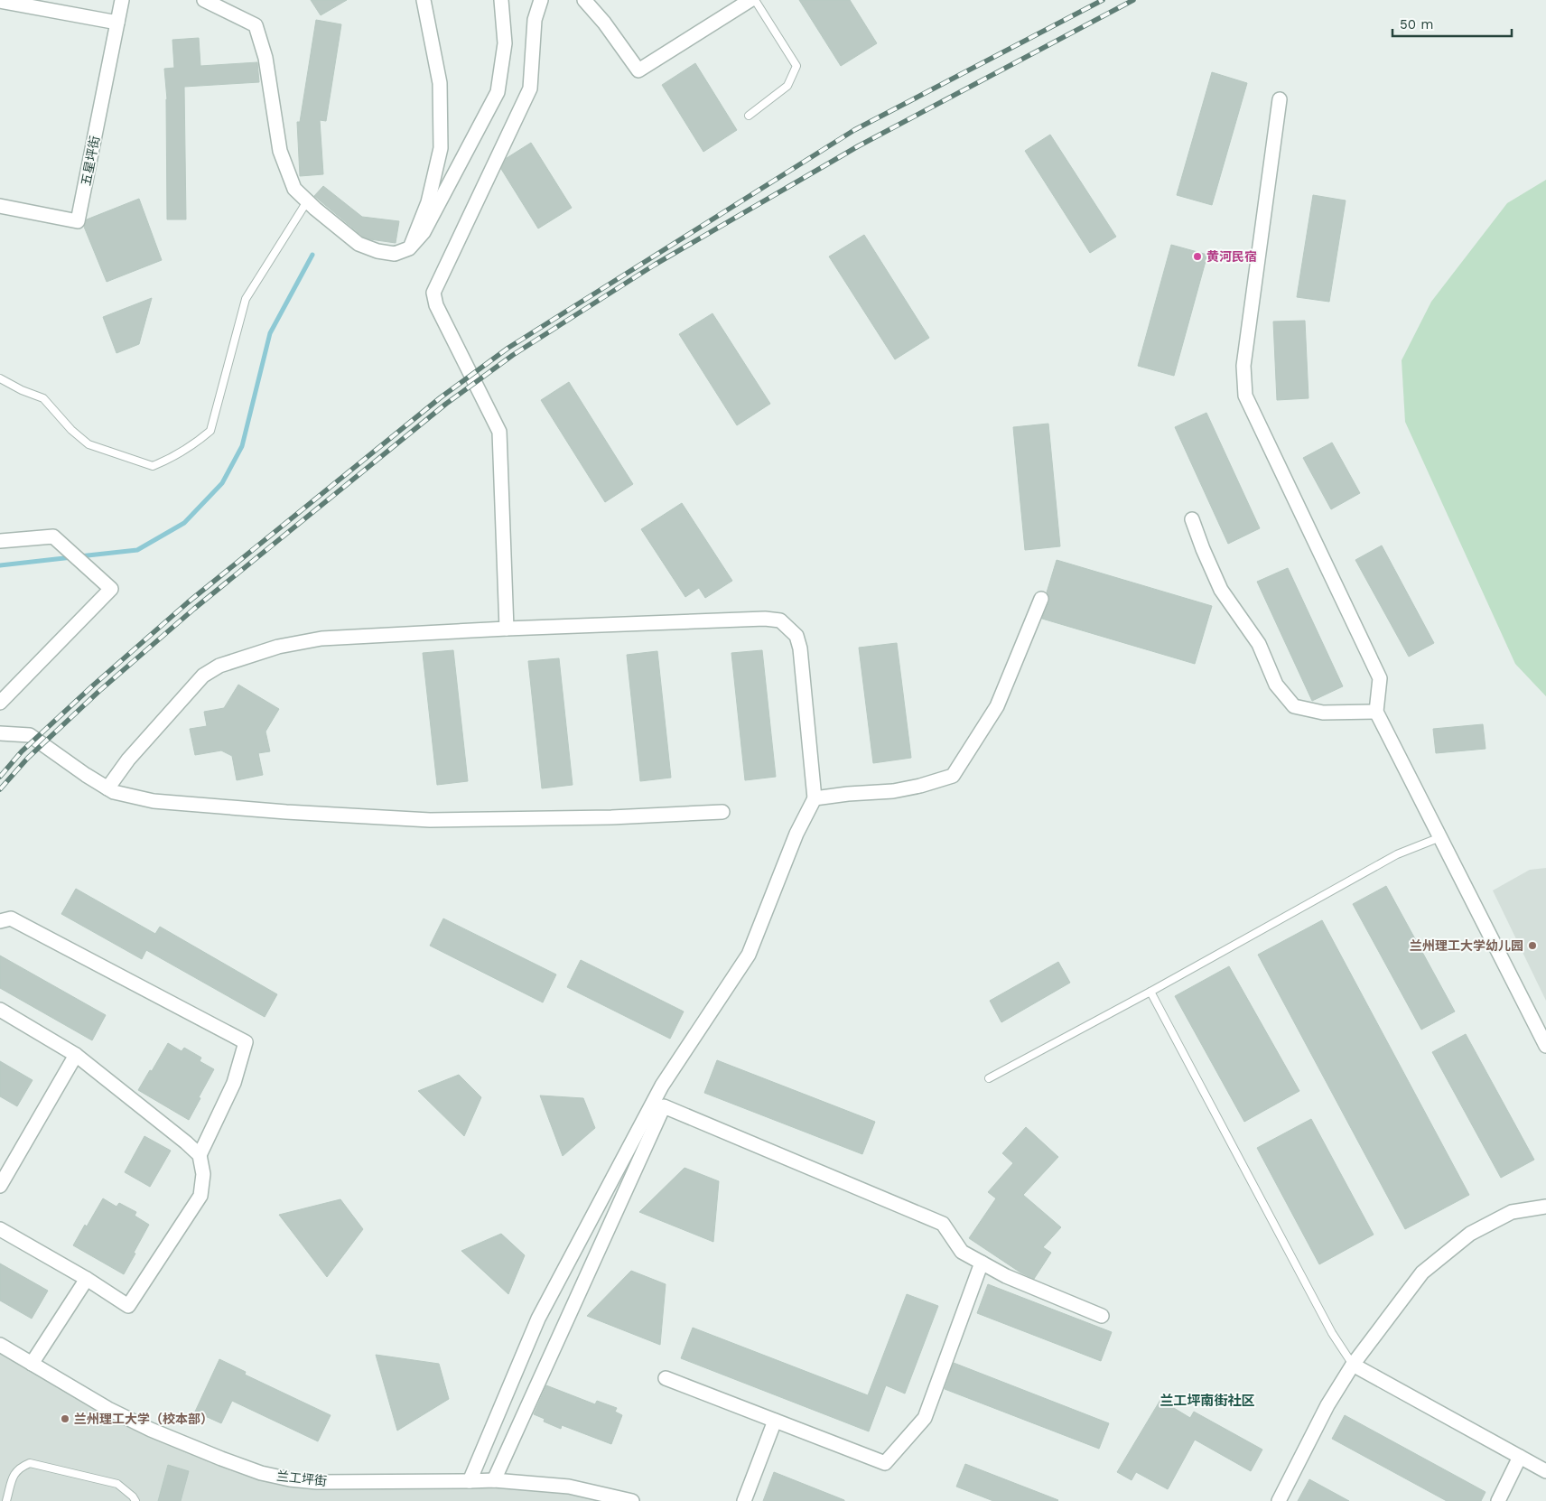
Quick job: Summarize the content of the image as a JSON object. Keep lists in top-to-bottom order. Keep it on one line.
{"streets":{"street":["五星坪街","兰工坪街"]},"districts":["兰工坪南街社区"],"places":["黄河民宿","兰州理工大学幼儿园","兰州理工大学（校本部）"],"scale_bar":"50 m"}
